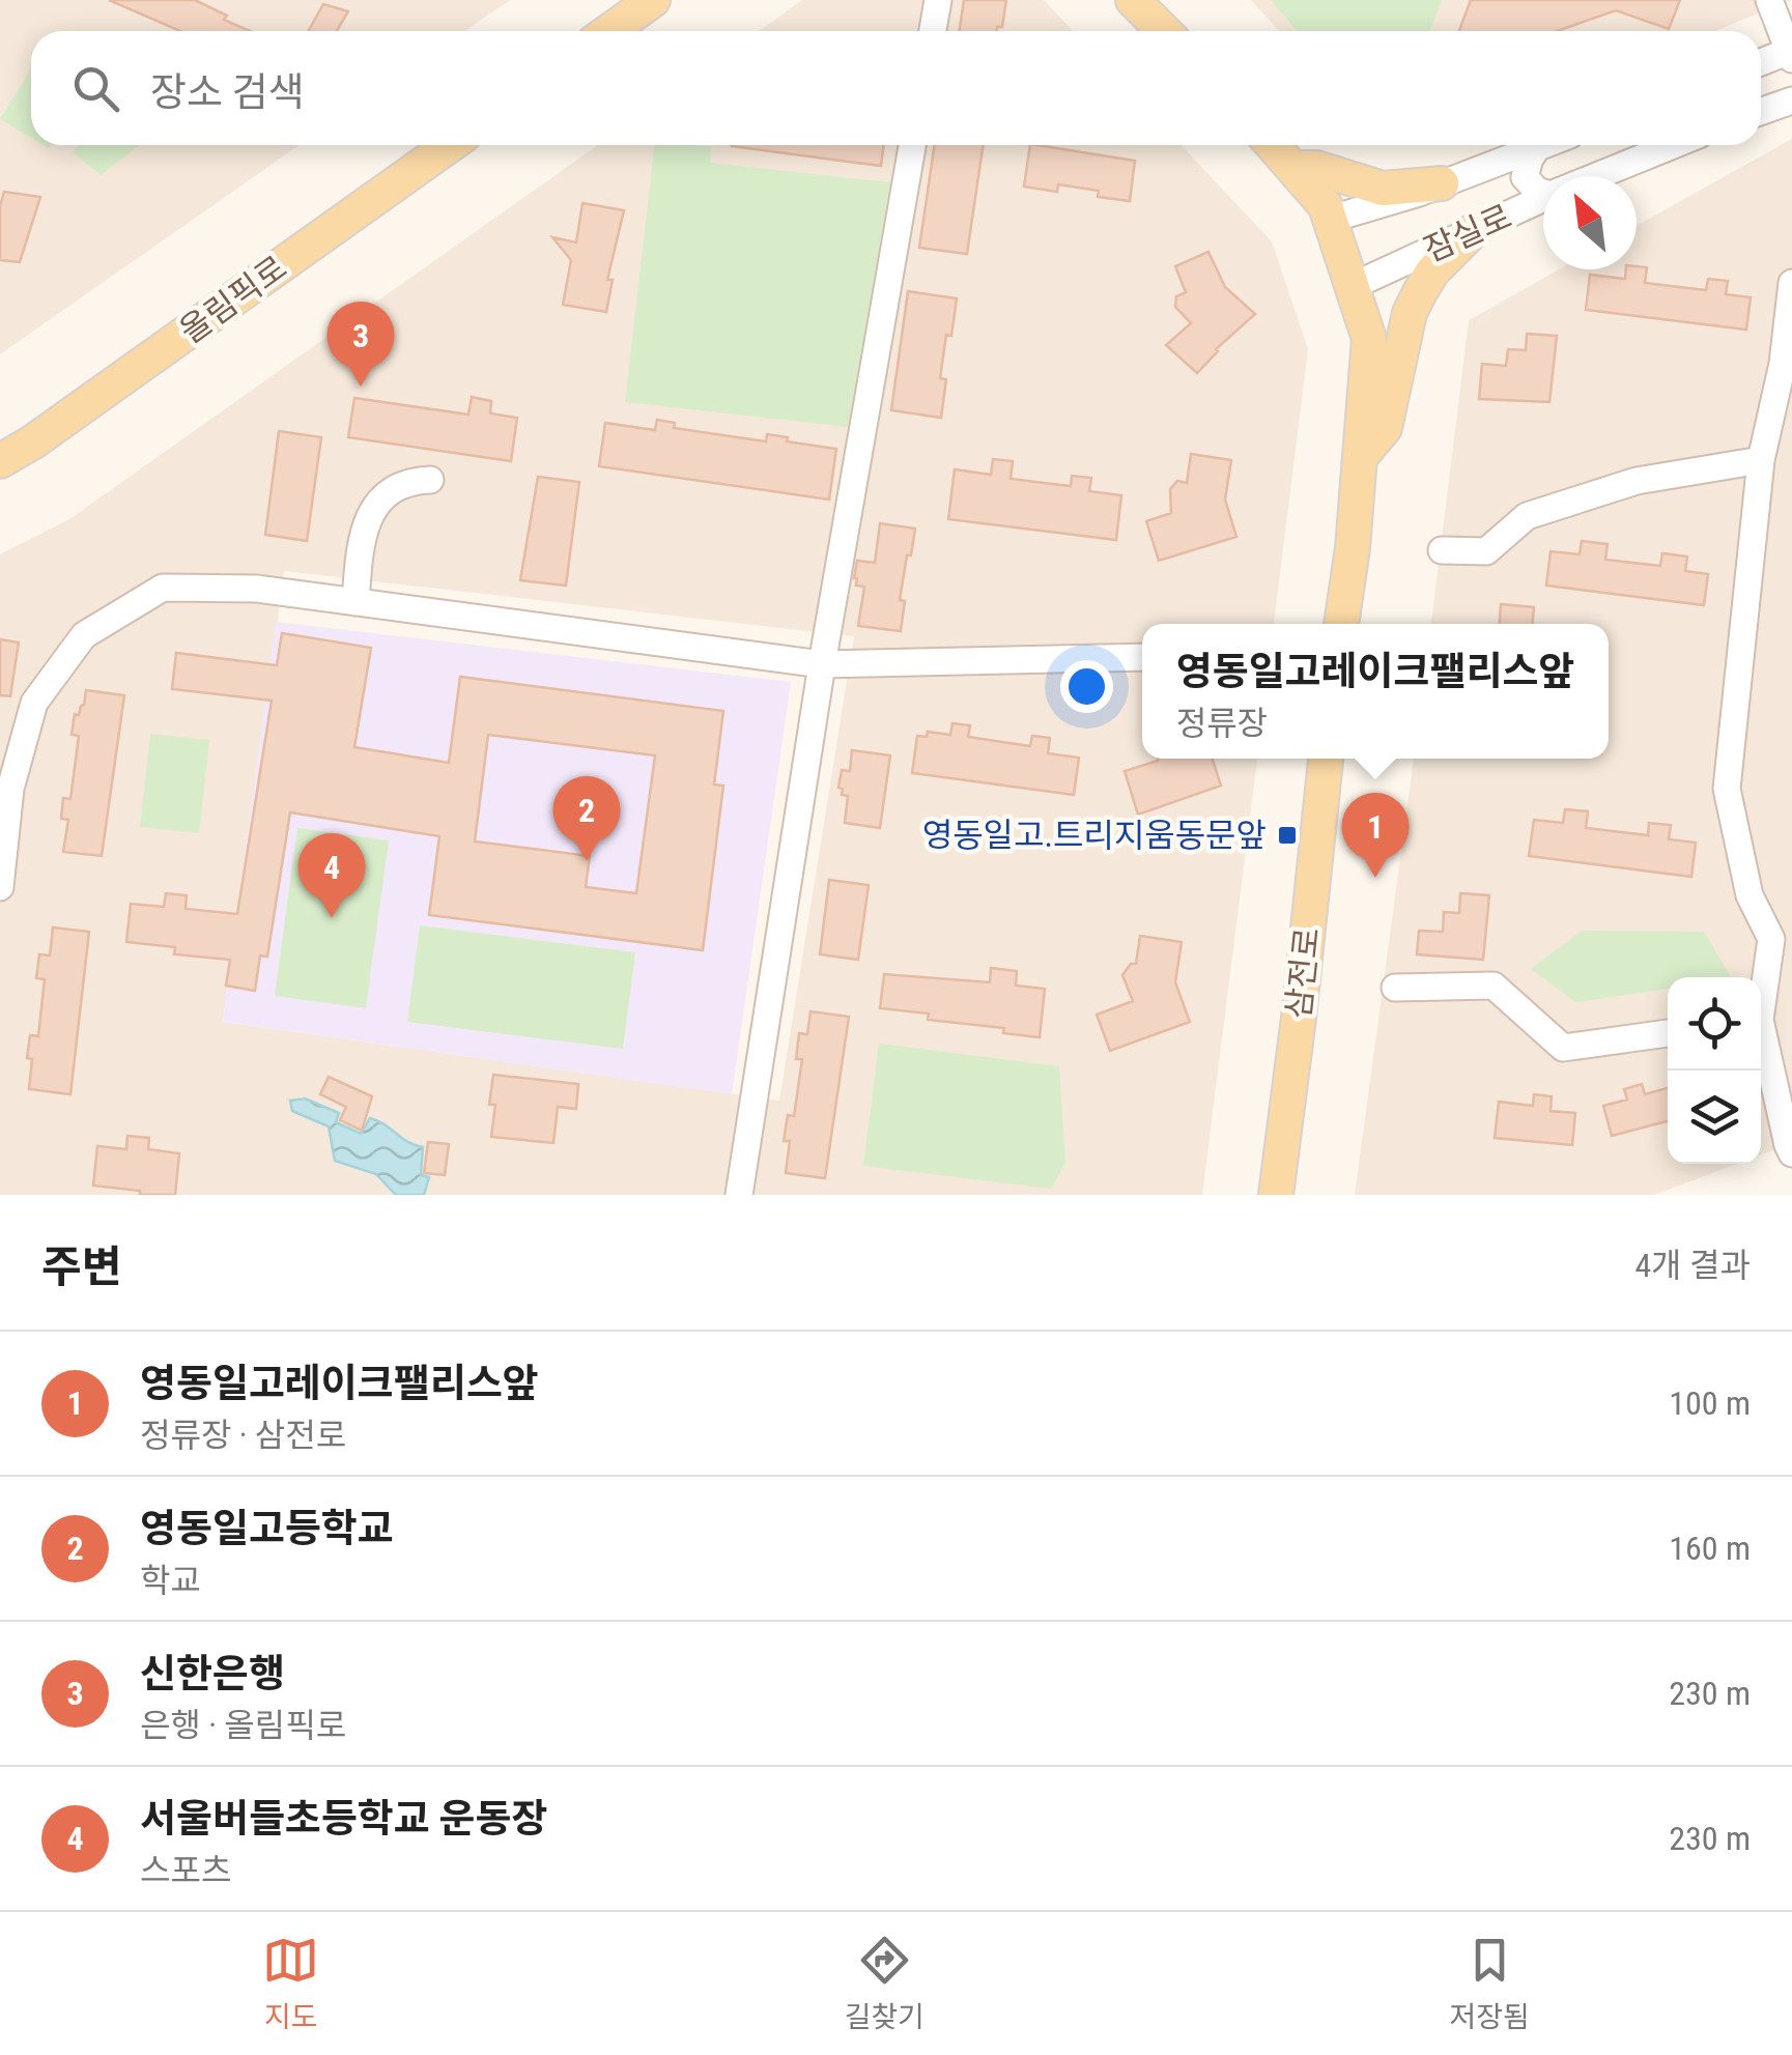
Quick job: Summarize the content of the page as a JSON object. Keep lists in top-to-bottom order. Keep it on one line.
{"streets":{"main road":["올림픽로","삼전로"],"street":["잠실로"]},"places":{"transit":["영동일고.트리지움동문앞"]},"north":"top left","page":{"search":"장소 검색","pins":["3","2","1","4"],"popup":["영동일고레이크팰리스앞","정류장"],"heading":["주변","4개 결과"],"list":[{"mark":"1","name":"영동일고레이크팰리스앞","note":"정류장 · 삼전로","value":"100 m"},{"mark":"2","name":"영동일고등학교","note":"학교","value":"160 m"},{"mark":"3","name":"신한은행","note":"은행 · 올림픽로","value":"230 m"},{"mark":"4","name":"서울버들초등학교 운동장","note":"스포츠","value":"230 m"}],"nav":["지도","길찾기","저장됨"]}}
